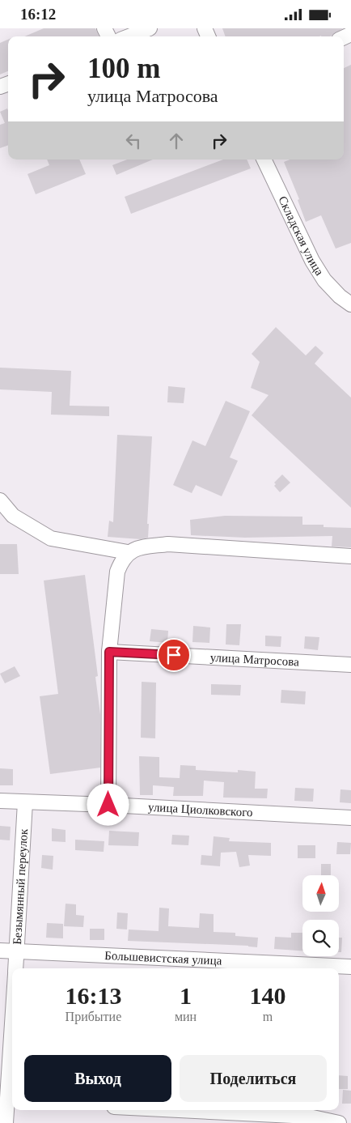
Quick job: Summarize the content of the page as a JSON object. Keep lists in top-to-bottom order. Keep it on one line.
{"streets":{"street":["Складская улица","улица Матросова","улица Циолковского","Безымянный переулок","Большевистская улица"]},"crossings":[["улица Циолковского","Безымянный переулок"],["Безымянный переулок","Большевистская улица"]],"north":"top","page":{"status":"16:12","turn":["100 m","улица Матросова"],"eta":["16:13","Прибытие","1","мин","140","m"],"buttons":["Выход","Поделиться"]}}
